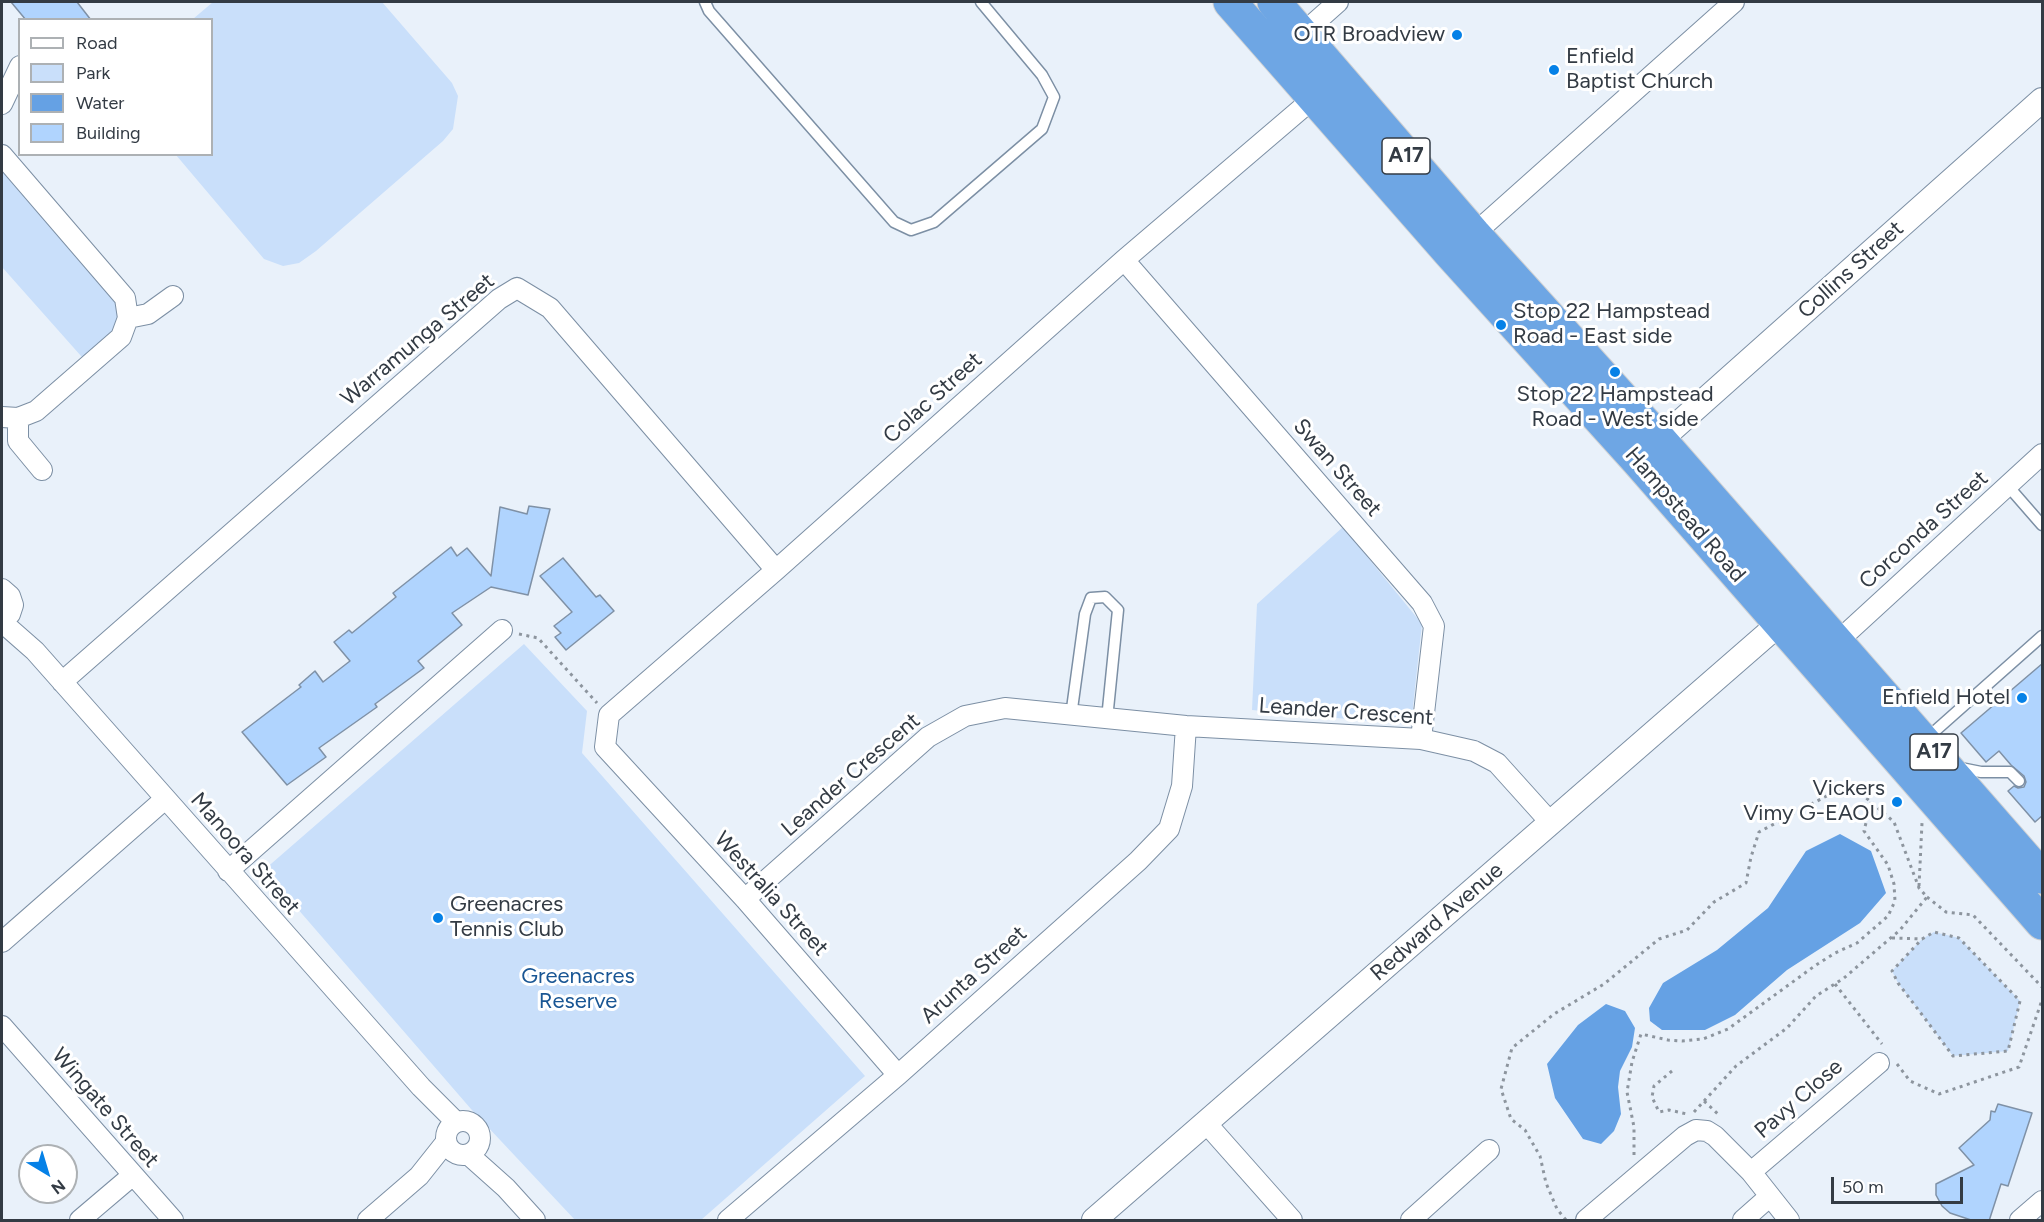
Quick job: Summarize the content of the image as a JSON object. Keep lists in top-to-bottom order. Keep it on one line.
{"streets":{"highway":["A17","Hampstead Road"],"street":["Collins Street","Warramunga Street","Colac Street","Swan Street","Corconda Street","Leander Crescent","Manoora Street","Westralia Street","Redward Avenue","Arunta Street","Pavy Close","Wingate Street"]},"crossings":[["Collins Street","Hampstead Road"],["Warramunga Street","Colac Street"],["Warramunga Street","Manoora Street"],["Colac Street","Swan Street"],["Colac Street","Hampstead Road"],["Colac Street","Westralia Street"],["Swan Street","Leander Crescent"],["Hampstead Road","Corconda Street"],["Hampstead Road","Redward Avenue"],["Leander Crescent","Westralia Street"],["Leander Crescent","Redward Avenue"],["Leander Crescent","Arunta Street"],["Westralia Street","Arunta Street"]],"parks":["Greenacres Reserve"],"places":["OTR Broadview","Enfield Baptist Church","Stop 22 Hampstead Road - East side","Stop 22 Hampstead Road - West side","Enfield Hotel","Vickers Vimy G-EAOU","Greenacres Tennis Club"],"legend":["Road","Park","Water","Building"],"scale_bar":"50 m","north":"bottom right"}
